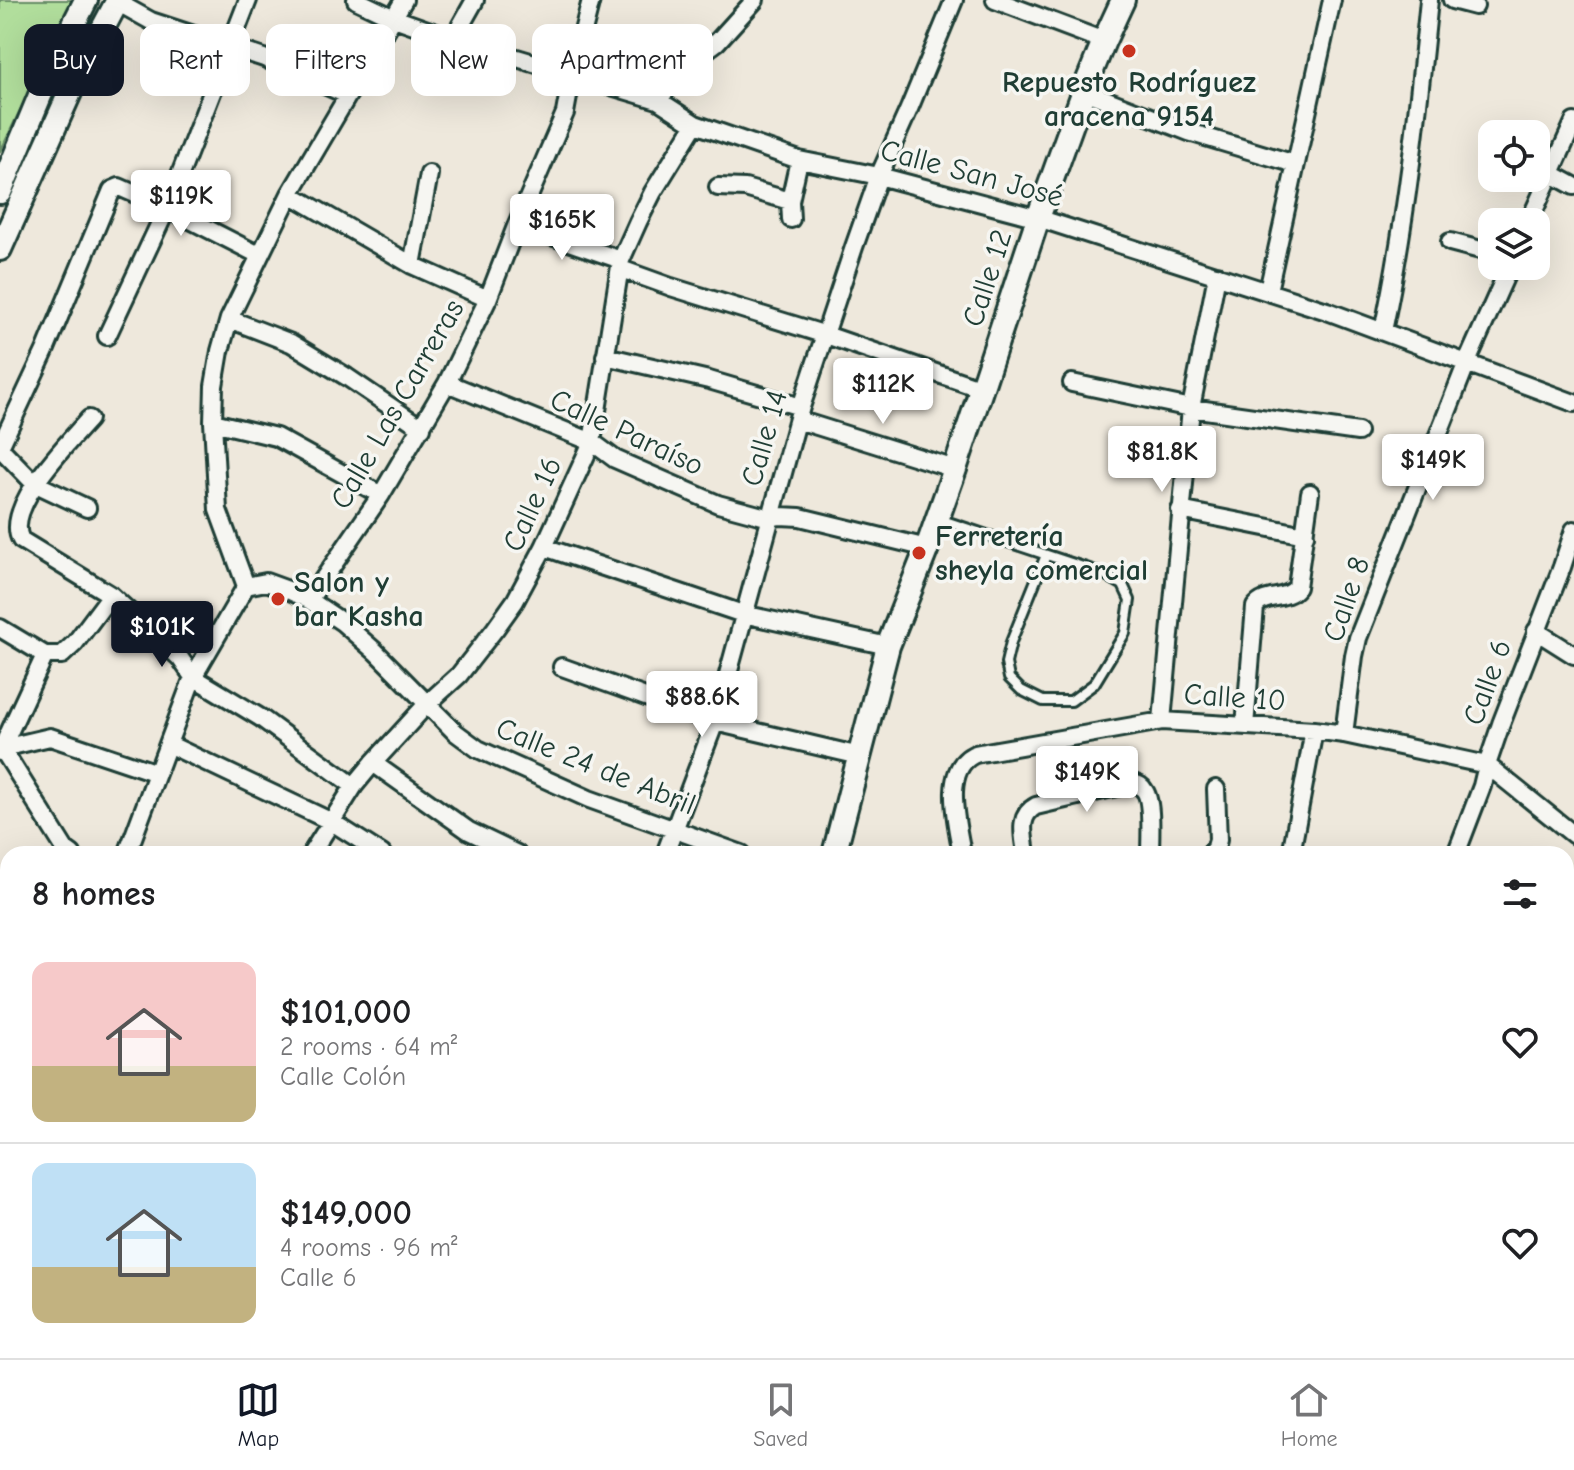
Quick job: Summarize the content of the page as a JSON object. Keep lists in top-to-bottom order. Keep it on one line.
{"streets":{"main road":["Calle 12"],"street":["Calle San José","Calle Las Carreras","Calle Paraíso","Calle 14","Calle 16","Calle 8","Calle 6","Calle 10","Calle 24 de Abril"]},"crossings":[["Calle San José","Calle 12"],["Calle San José","Calle 14"],["Calle San José","Calle 16"],["Calle San José","Calle 8"],["Calle 12","Calle Paraíso"],["Calle Las Carreras","Calle Paraíso"],["Calle Las Carreras","Calle 24 de Abril"],["Calle Paraíso","Calle 14"],["Calle Paraíso","Calle 16"],["Calle 14","Calle 24 de Abril"],["Calle 16","Calle 24 de Abril"],["Calle 8","Calle 10"],["Calle 6","Calle 10"]],"places":["Repuesto Rodríguez aracena 9154","Ferretería sheyla comercial","Salon y bar Kasha"],"page":{"chip":["Buy","Rent","Filters","New","Apartment"],"price":["$119K","$165K","$112K","$81.8K","$149K","$101K","$88.6K","$149K"],"heading":"8 homes","list":[{"name":"$101,000","note":"2 rooms · 64 m² · Calle Colón"},{"name":"$149,000","note":"4 rooms · 96 m² · Calle 6"}],"tabs":["Map","Saved","Home"]}}
